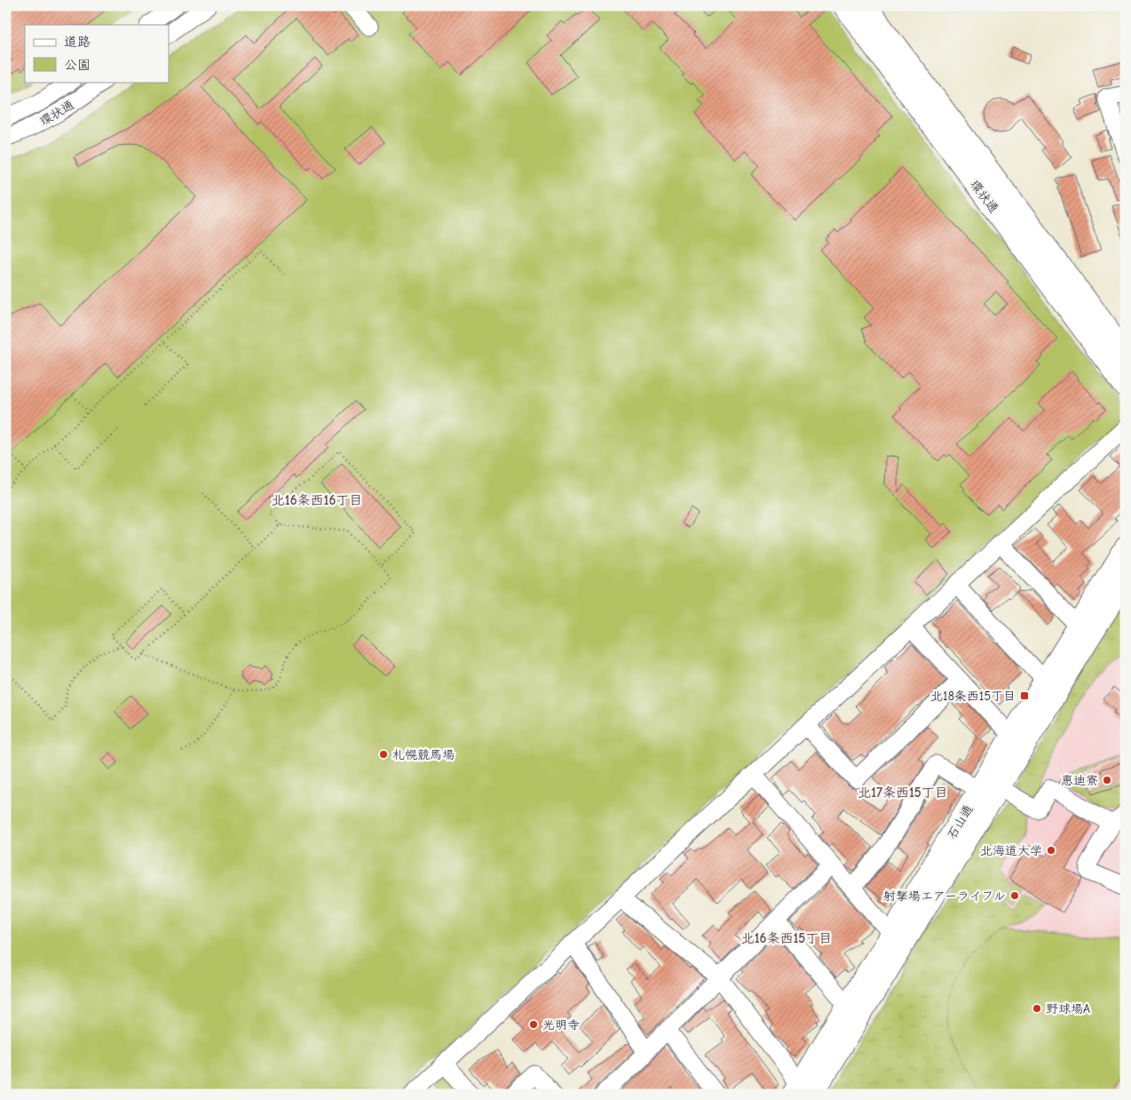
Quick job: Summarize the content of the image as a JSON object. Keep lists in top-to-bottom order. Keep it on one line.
{"streets":{"main road":["環状通","石山通"]},"districts":["北16条西16丁目","北17条西15丁目","北16条西15丁目"],"places":{"transit":["北18条西15丁目"],"other":["札幌競馬場","恵迪寮","北海道大学","射撃場エアーライフル","野球場A","光明寺"]},"legend":["道路","公園"]}
